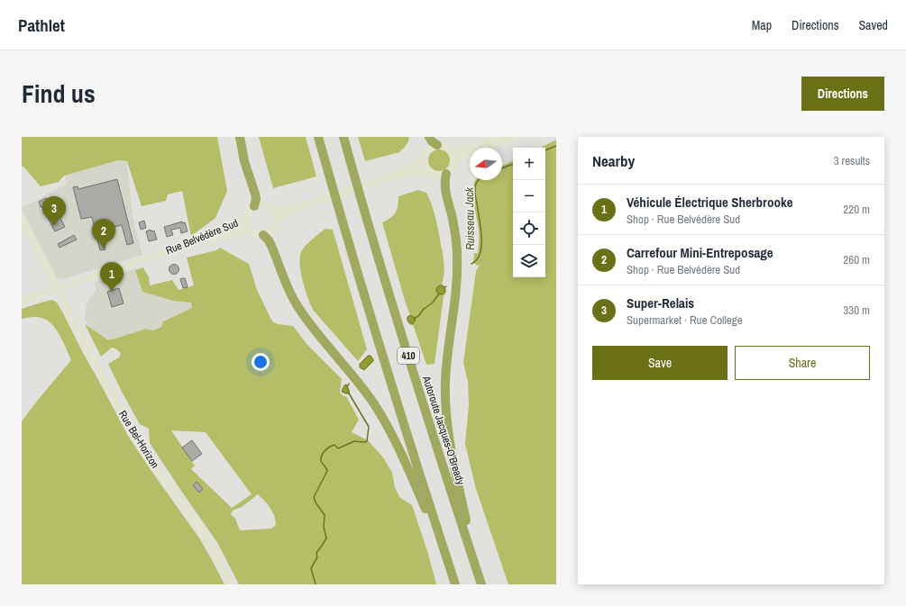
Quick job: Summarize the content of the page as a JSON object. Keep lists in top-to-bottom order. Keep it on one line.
{"streets":{"highway":["410","Autoroute Jacques-O'Bready"],"street":["Rue Belvédère Sud","Rue Bel-Horizon"]},"crossings":[["Rue Belvédère Sud","Rue Bel-Horizon"]],"water":["Ruisseau Jack"],"north":"left","page":{"header":"Pathlet","nav":["Map","Directions","Saved"],"title":"Find us","buttons":["Directions",["Save","Share"]],"heading":["Nearby","3 results"],"map_buttons":["+","−"],"list":[{"mark":"1","name":"Véhicule Électrique Sherbrooke","note":"Shop · Rue Belvédère Sud","value":"220 m"},{"mark":"2","name":"Carrefour Mini-Entreposage","note":"Shop · Rue Belvédère Sud","value":"260 m"},{"mark":"3","name":"Super-Relais","note":"Supermarket · Rue College","value":"330 m"}],"pins":["3","2","1"]}}
